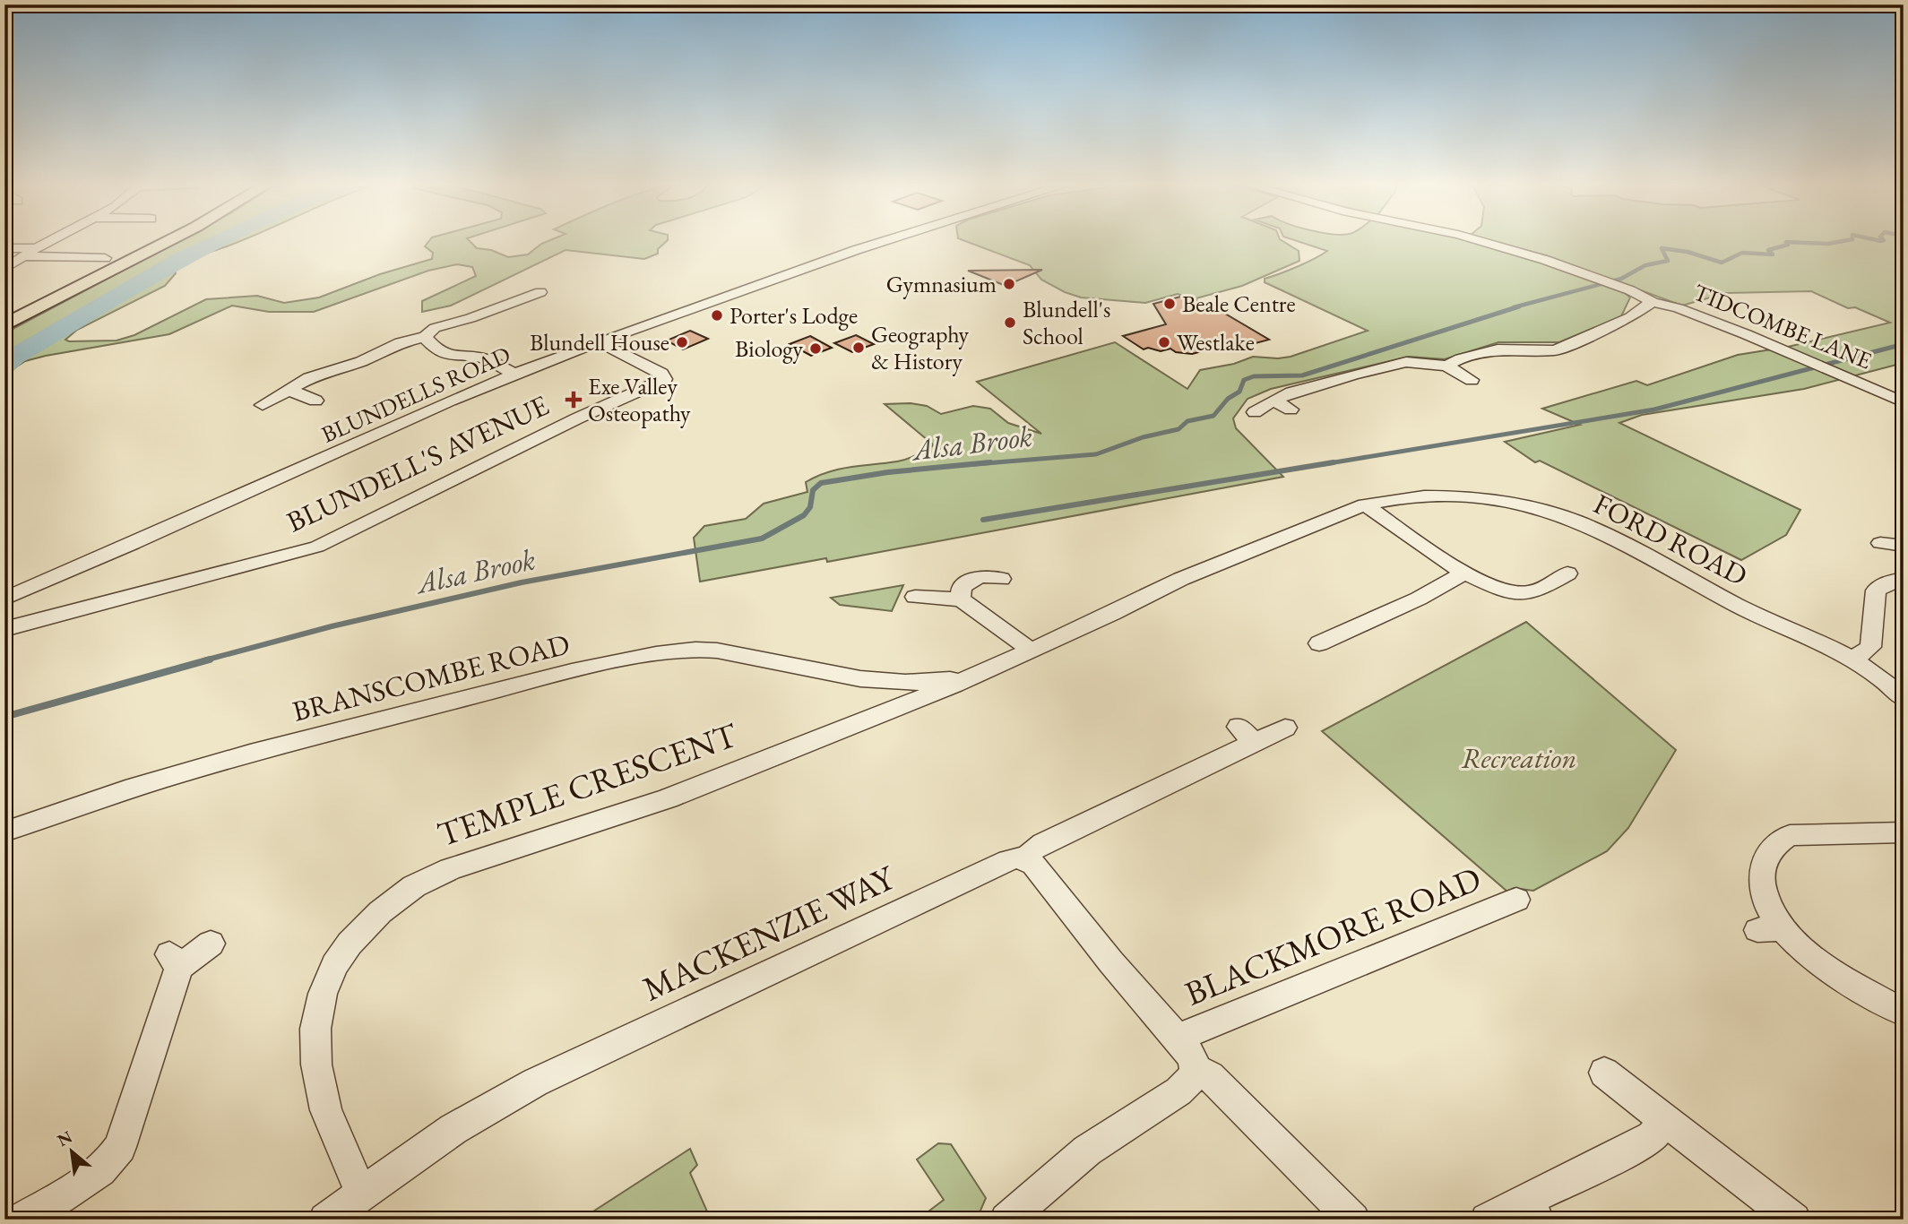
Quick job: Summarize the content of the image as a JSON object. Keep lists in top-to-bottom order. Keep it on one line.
{"streets":{"street":["TIDCOMBE LANE","BLUNDELLS ROAD","BLUNDELL'S AVENUE","FORD ROAD","BRANSCOMBE ROAD","TEMPLE CRESCENT","MACKENZIE WAY","BLACKMORE ROAD"]},"crossings":[["BLUNDELLS ROAD","BLUNDELL'S AVENUE"],["FORD ROAD","TEMPLE CRESCENT"],["BRANSCOMBE ROAD","TEMPLE CRESCENT"],["TEMPLE CRESCENT","MACKENZIE WAY"],["MACKENZIE WAY","BLACKMORE ROAD"]],"water":["Alsa Brook"],"parks":["Recreation"],"places":{"other":["Gymnasium","Beale Centre","Porter's Lodge","Blundell's School","Blundell House","Westlake","Geography & History","Biology"],"health":["Exe Valley Osteopathy"]},"north":"top left"}
